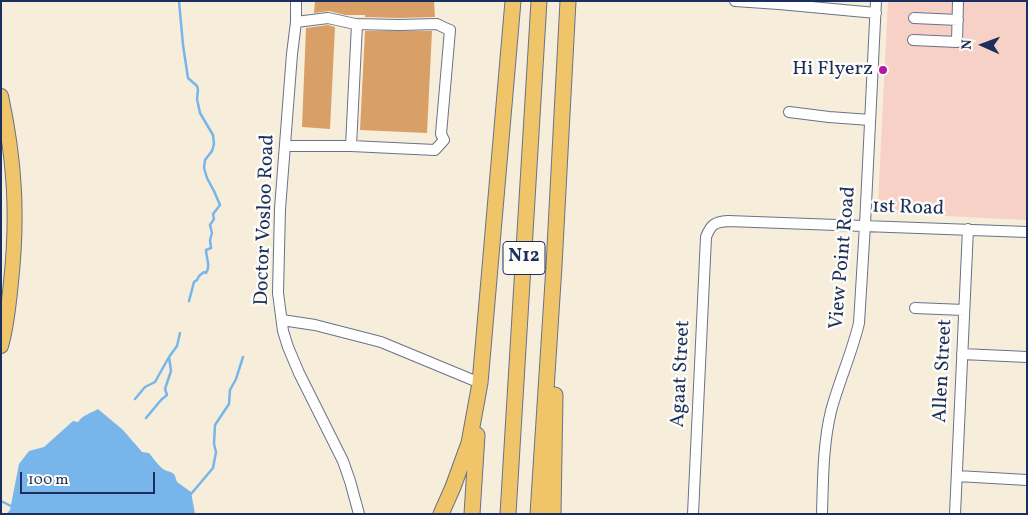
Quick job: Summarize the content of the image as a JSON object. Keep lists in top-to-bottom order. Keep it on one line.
{"streets":{"highway":["N12"],"street":["1st Road","Doctor Vosloo Road","View Point Road","Allen Street","Agaat Street"]},"crossings":[["1st Road","View Point Road"],["1st Road","Allen Street"],["1st Road","Agaat Street"]],"places":["Hi Flyerz"],"scale_bar":"100 m","north":"left"}
